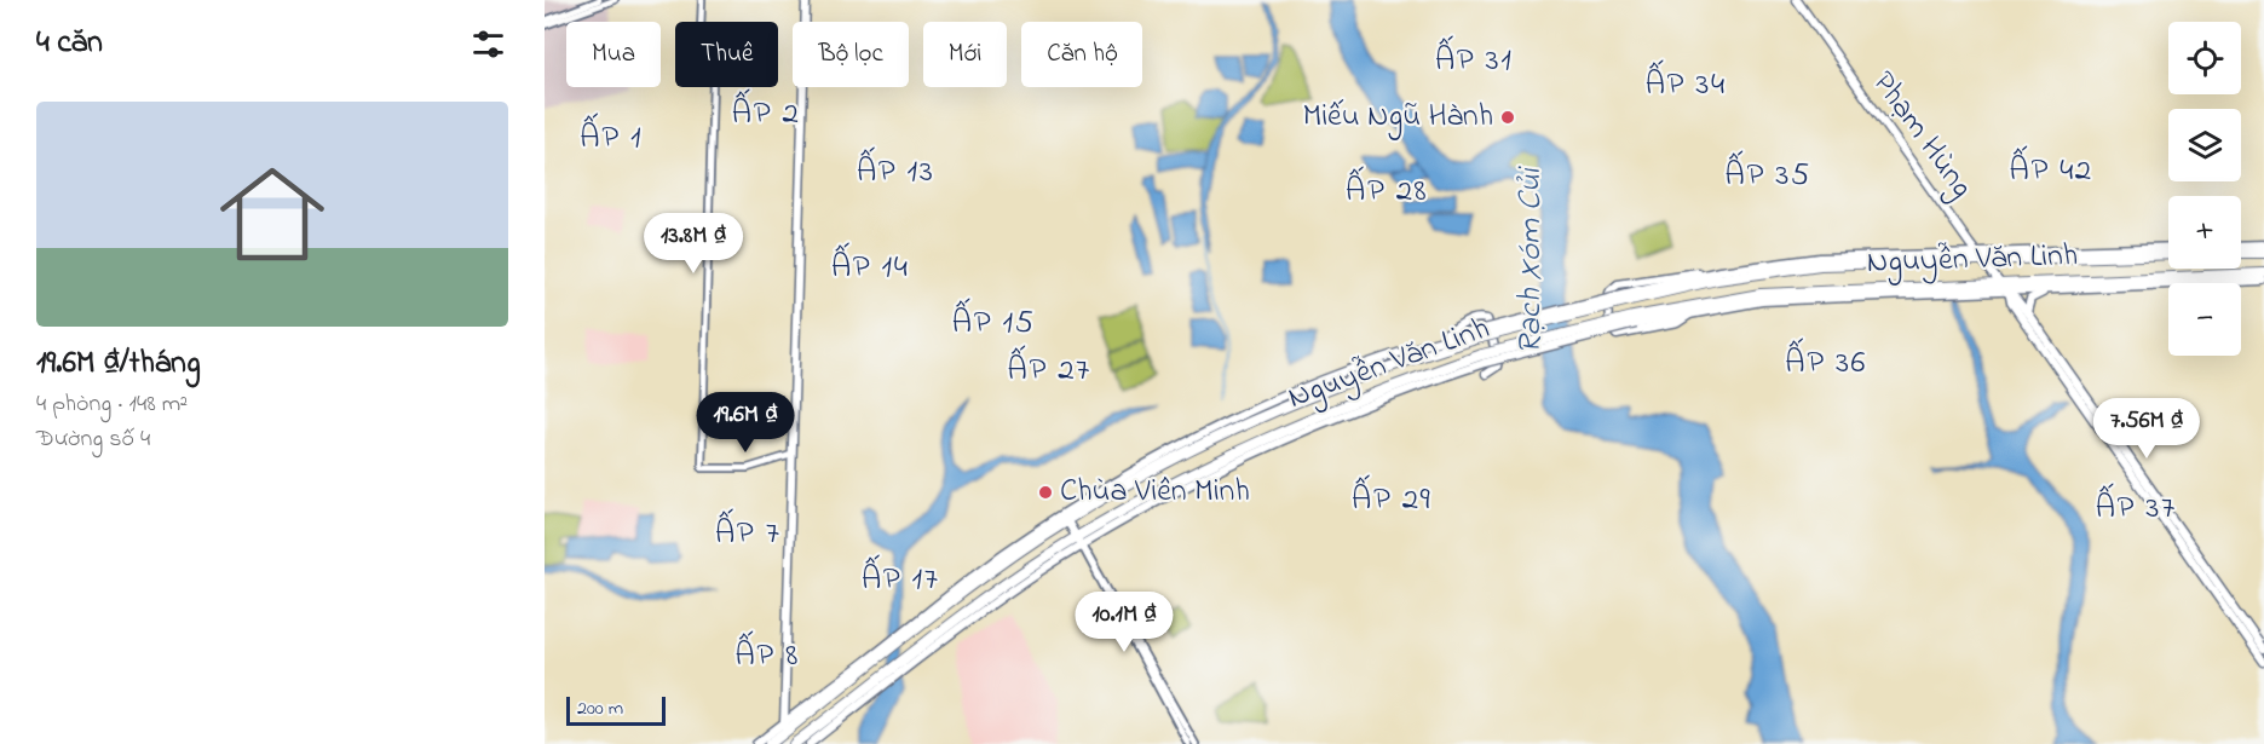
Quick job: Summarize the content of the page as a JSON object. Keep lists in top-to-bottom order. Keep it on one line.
{"streets":{"highway":["Nguyễn Văn Linh"],"main road":["Phạm Hùng"]},"crossings":[["Phạm Hùng","Nguyễn Văn Linh"]],"districts":["ẤP 31","ẤP 34","ẤP 2","ẤP 1","ẤP 42","ẤP 13","ẤP 35","ẤP 28","ẤP 14","ẤP 15","ẤP 36","ẤP 27","ẤP 29","ẤP 37","ẤP 7","ẤP 17","ẤP 8"],"water":["Rạch Xóm Củi"],"places":["Miếu Ngũ Hành","Chùa Viên Minh"],"scale_bar":"200 m","page":{"heading":"4 căn","map_buttons":["+","−"],"chip":["Mua","Thuê","Bộ lọc","Mới","Căn hộ"],"list":[{"name":"19.6M ₫/tháng","note":"4 phòng · 148 m² · Đường số 4"}],"price":["13.8M ₫","19.6M ₫","7.56M ₫","10.1M ₫"],"scale":"200 m"}}
